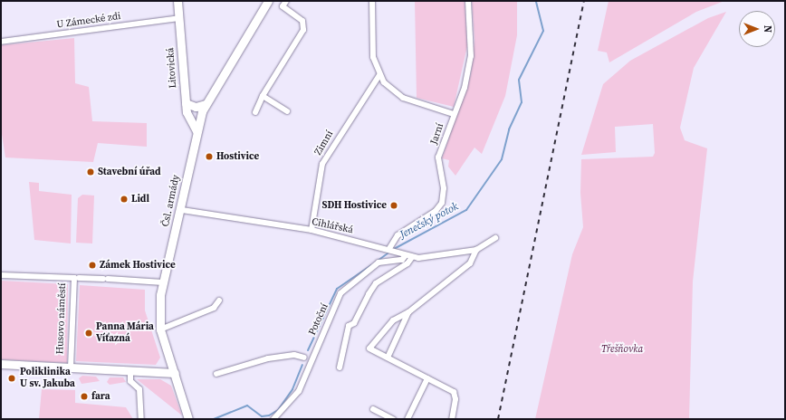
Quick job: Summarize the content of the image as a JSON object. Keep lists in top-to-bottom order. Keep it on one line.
{"streets":{"main road":["Litovická","Čsl. armády","Husovo náměstí"],"street":["U Zámecké zdi","Jarní","Zimní","Cihlářská","Potoční"]},"crossings":[["U Zámecké zdi","Litovická"],["Litovická","Čsl. armády"],["Jarní","Cihlářská"],["Zimní","Cihlářská"],["Čsl. armády","Cihlářská"],["Čsl. armády","Husovo náměstí"],["Cihlářská","Potoční"]],"water":["Jenečský potok"],"parks":["Třešňovka"],"places":["Hostivice","Stavební úřad","Lidl","SDH Hostivice","Zámek Hostivice","Panna Mária Víťazná","Poliklinika U sv. Jakuba","fara"],"north":"right"}
